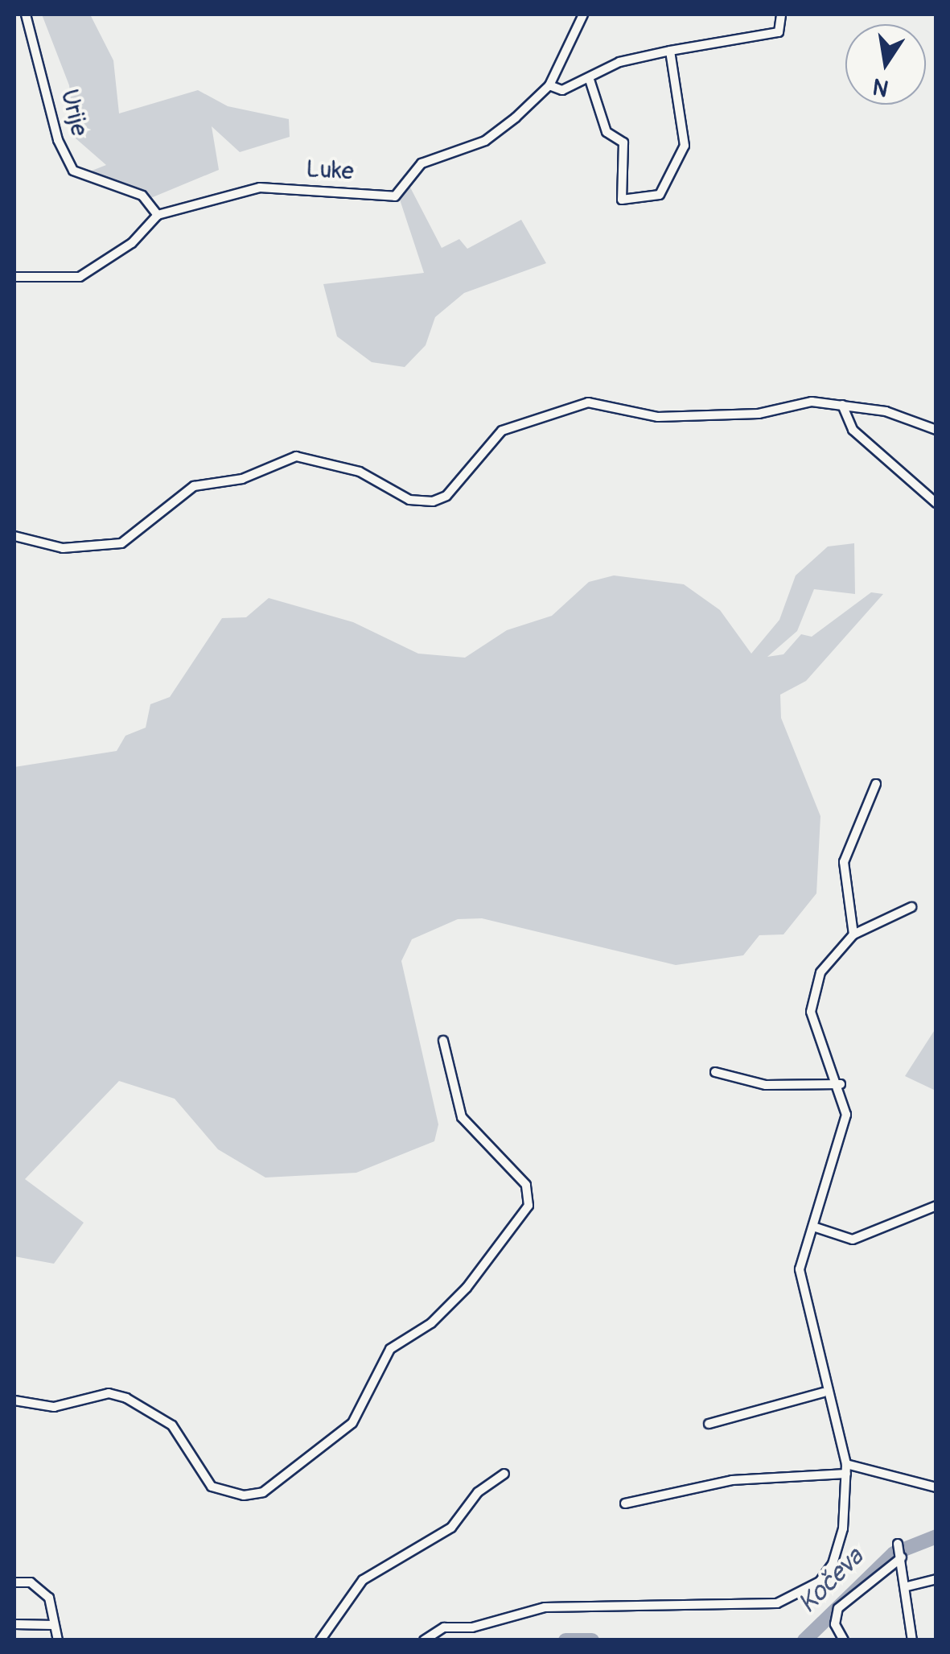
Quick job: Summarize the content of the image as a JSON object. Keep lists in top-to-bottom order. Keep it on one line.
{"streets":{"street":["Urije","Luke"]},"crossings":[["Urije","Luke"]],"water":["Kočeva"],"north":"bottom"}
